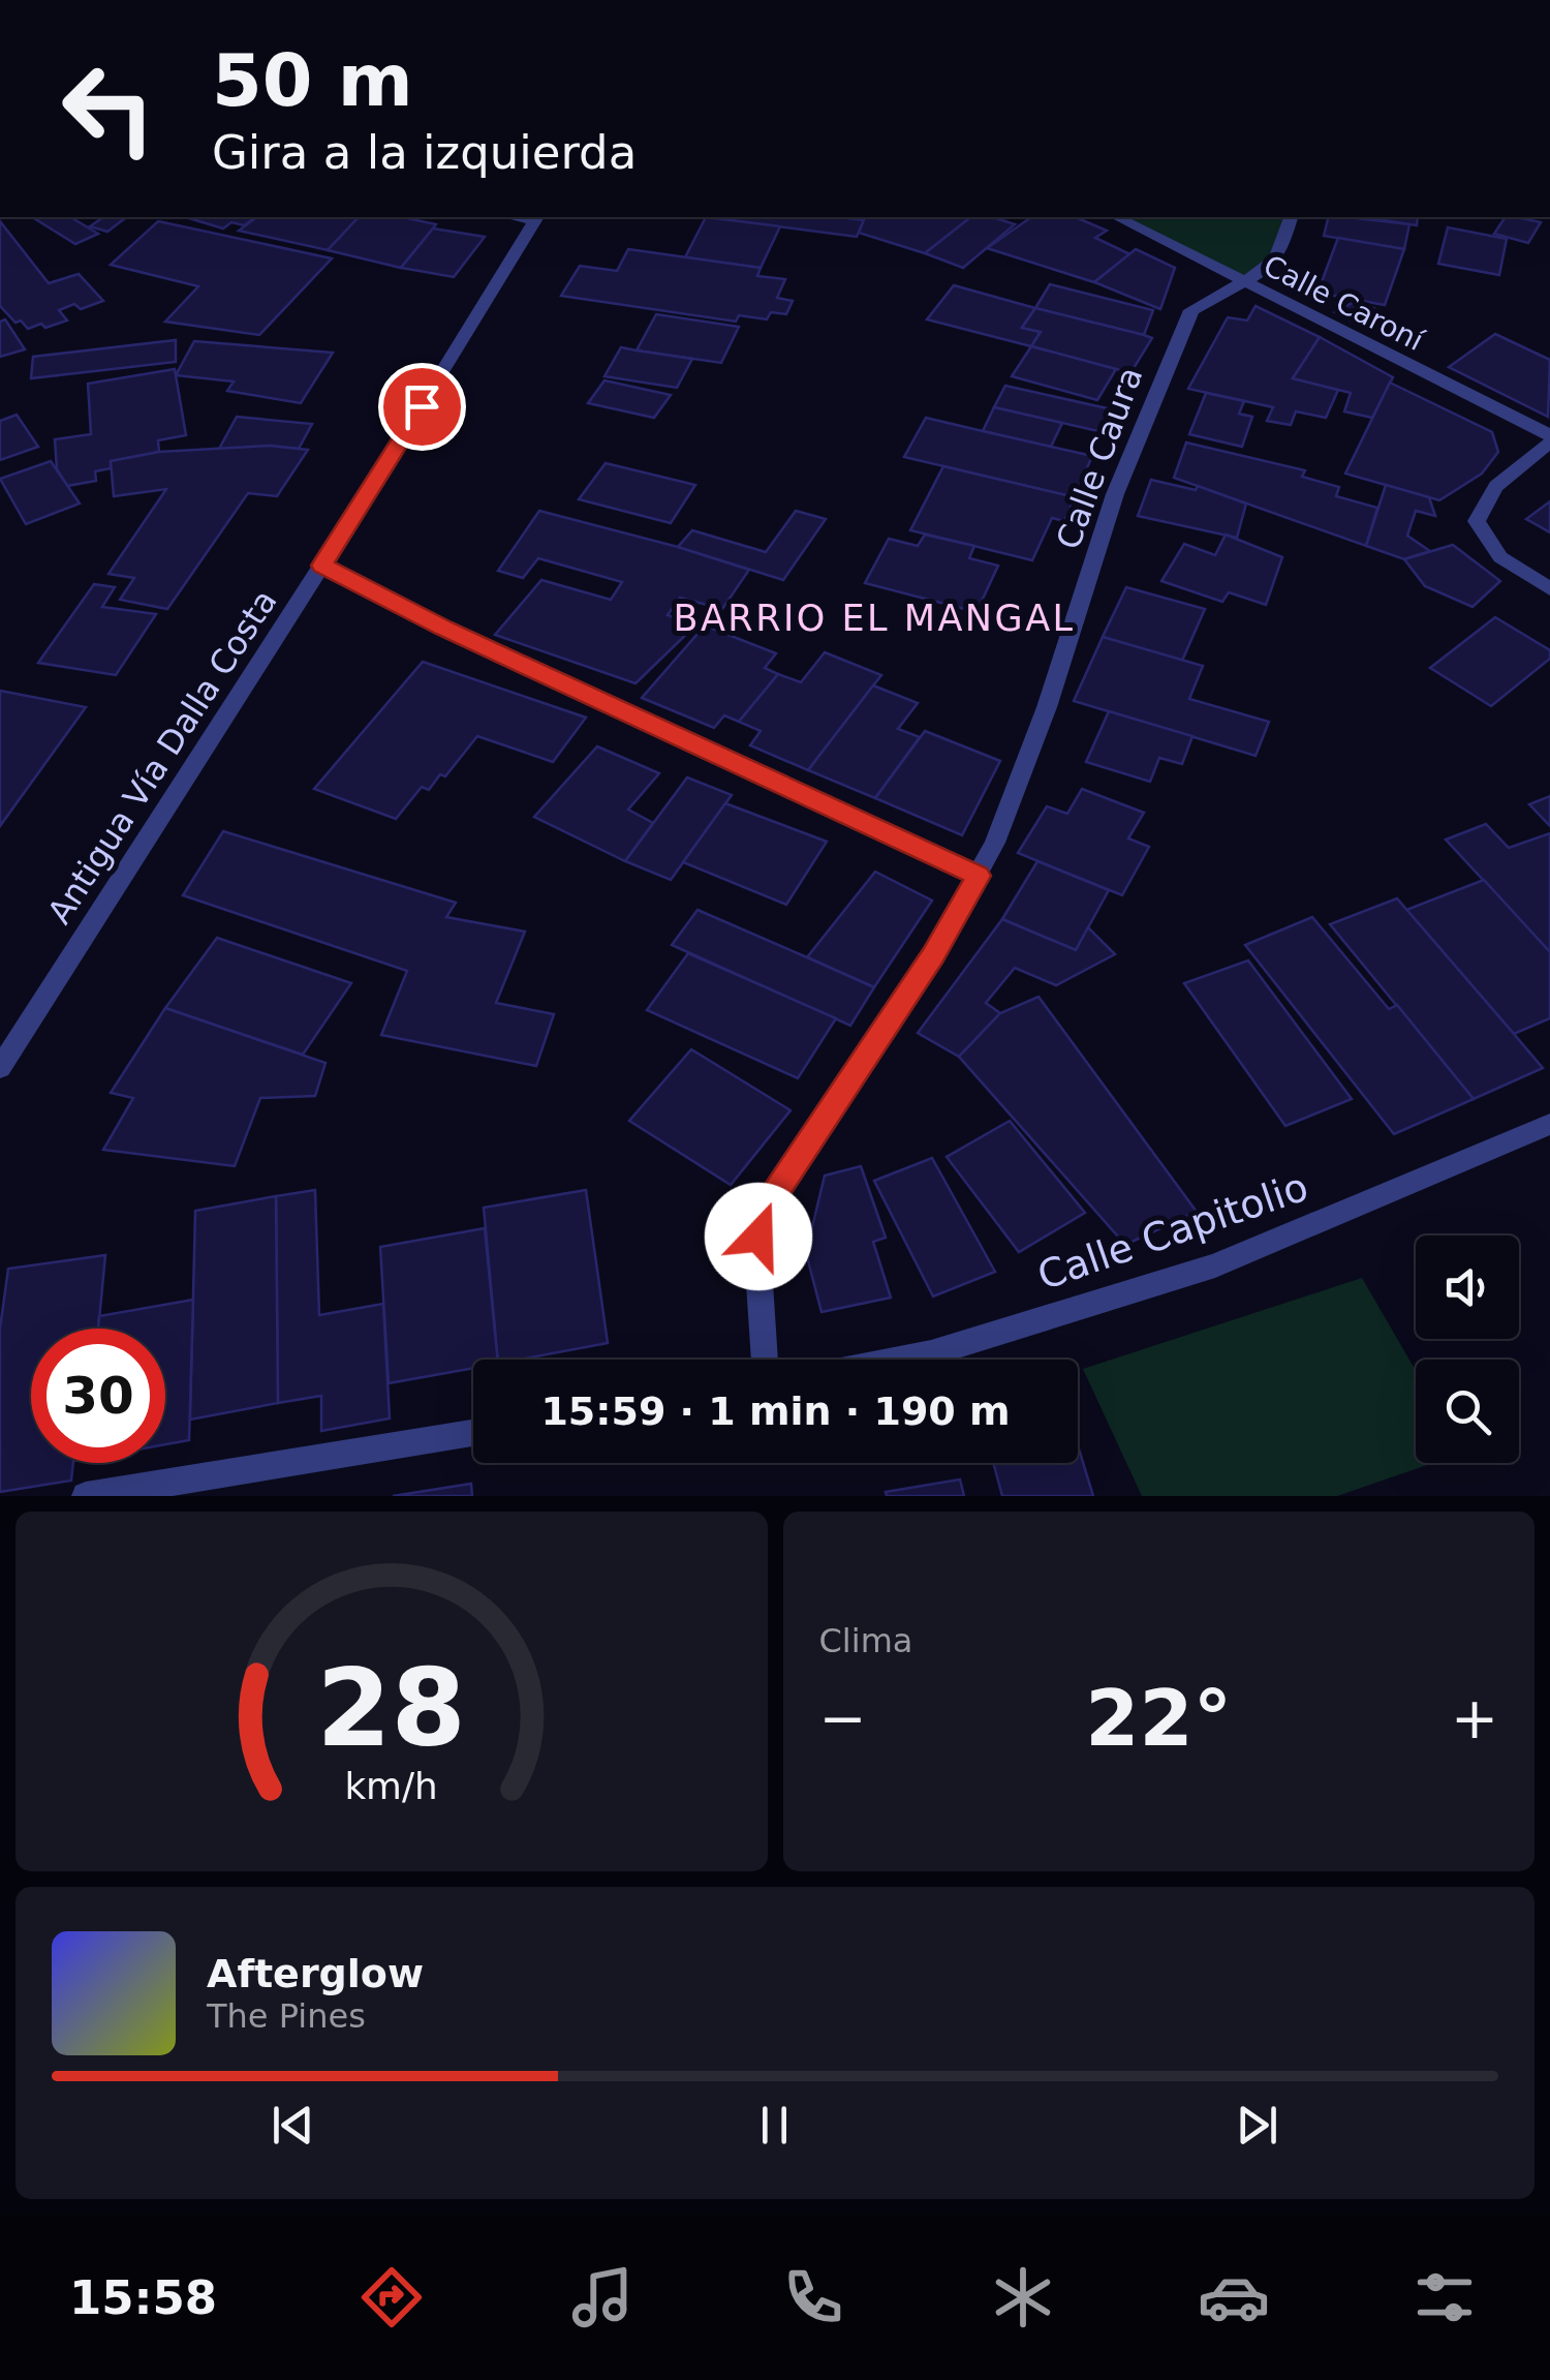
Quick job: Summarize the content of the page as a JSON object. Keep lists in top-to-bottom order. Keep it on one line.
{"streets":{"street":["Calle Caroní","Calle Caura","Antigua Vía Dalla Costa","Calle Capitolio"]},"crossings":[["Calle Caroní","Calle Caura"]],"districts":["BARRIO EL MANGAL"],"page":{"turn":["50 m","Gira a la izquierda"],"limit":"30","trip":"15:59 · 1 min · 190 m","tile":"Clima","heat":["−","22°","+"],"song":["Afterglow","The Pines"],"tabs":"15:58","gauge":["28","km/h"]}}
